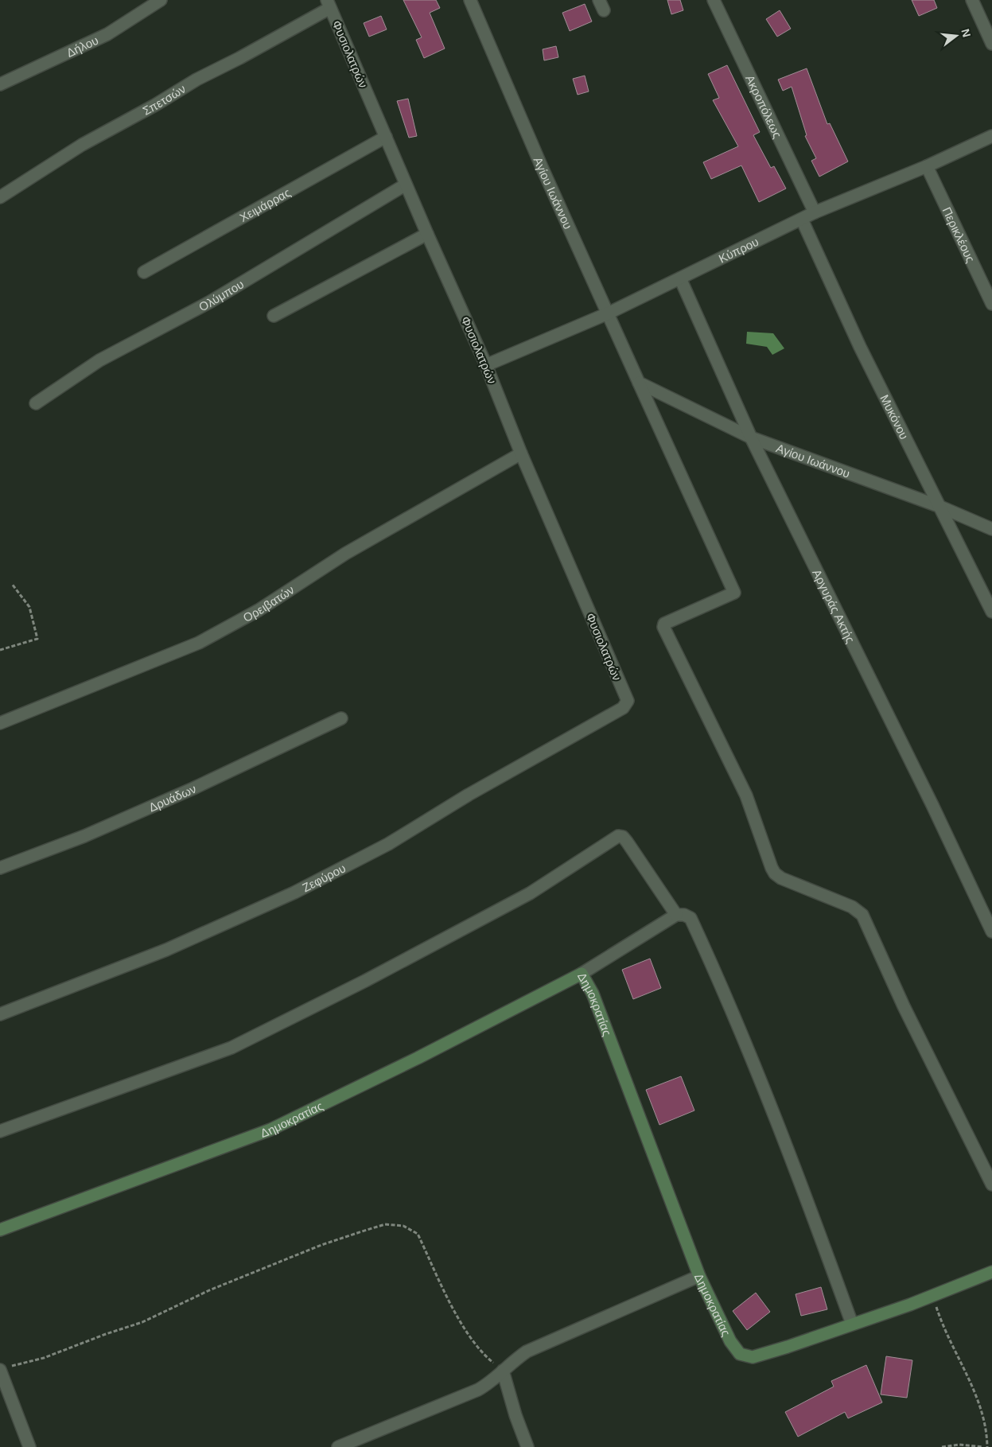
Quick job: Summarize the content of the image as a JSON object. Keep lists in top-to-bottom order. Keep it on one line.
{"streets":{"street":["Δήλου","Φυσιολατρών","Σπετσών","Ακροπόλεως","Αγίου Ιωάννου","Χειμάρρας","Περικλέους","Κύπρου","Ολύμπου","Μυκόνου","Ορειβατών","Αργυράς Ακτής","Δρυάδων","Ζεφύρου","Δημοκρατίας"]},"crossings":[["Φυσιολατρών","Σπετσών"],["Φυσιολατρών","Χειμάρρας"],["Φυσιολατρών","Κύπρου"],["Φυσιολατρών","Ολύμπου"],["Φυσιολατρών","Ορειβατών"],["Φυσιολατρών","Ζεφύρου"],["Ακροπόλεως","Κύπρου"],["Αγίου Ιωάννου","Κύπρου"],["Αγίου Ιωάννου","Μυκόνου"],["Αγίου Ιωάννου","Αργυράς Ακτής"],["Περικλέους","Κύπρου"],["Κύπρου","Μυκόνου"],["Κύπρου","Αργυράς Ακτής"]],"north":"right"}
